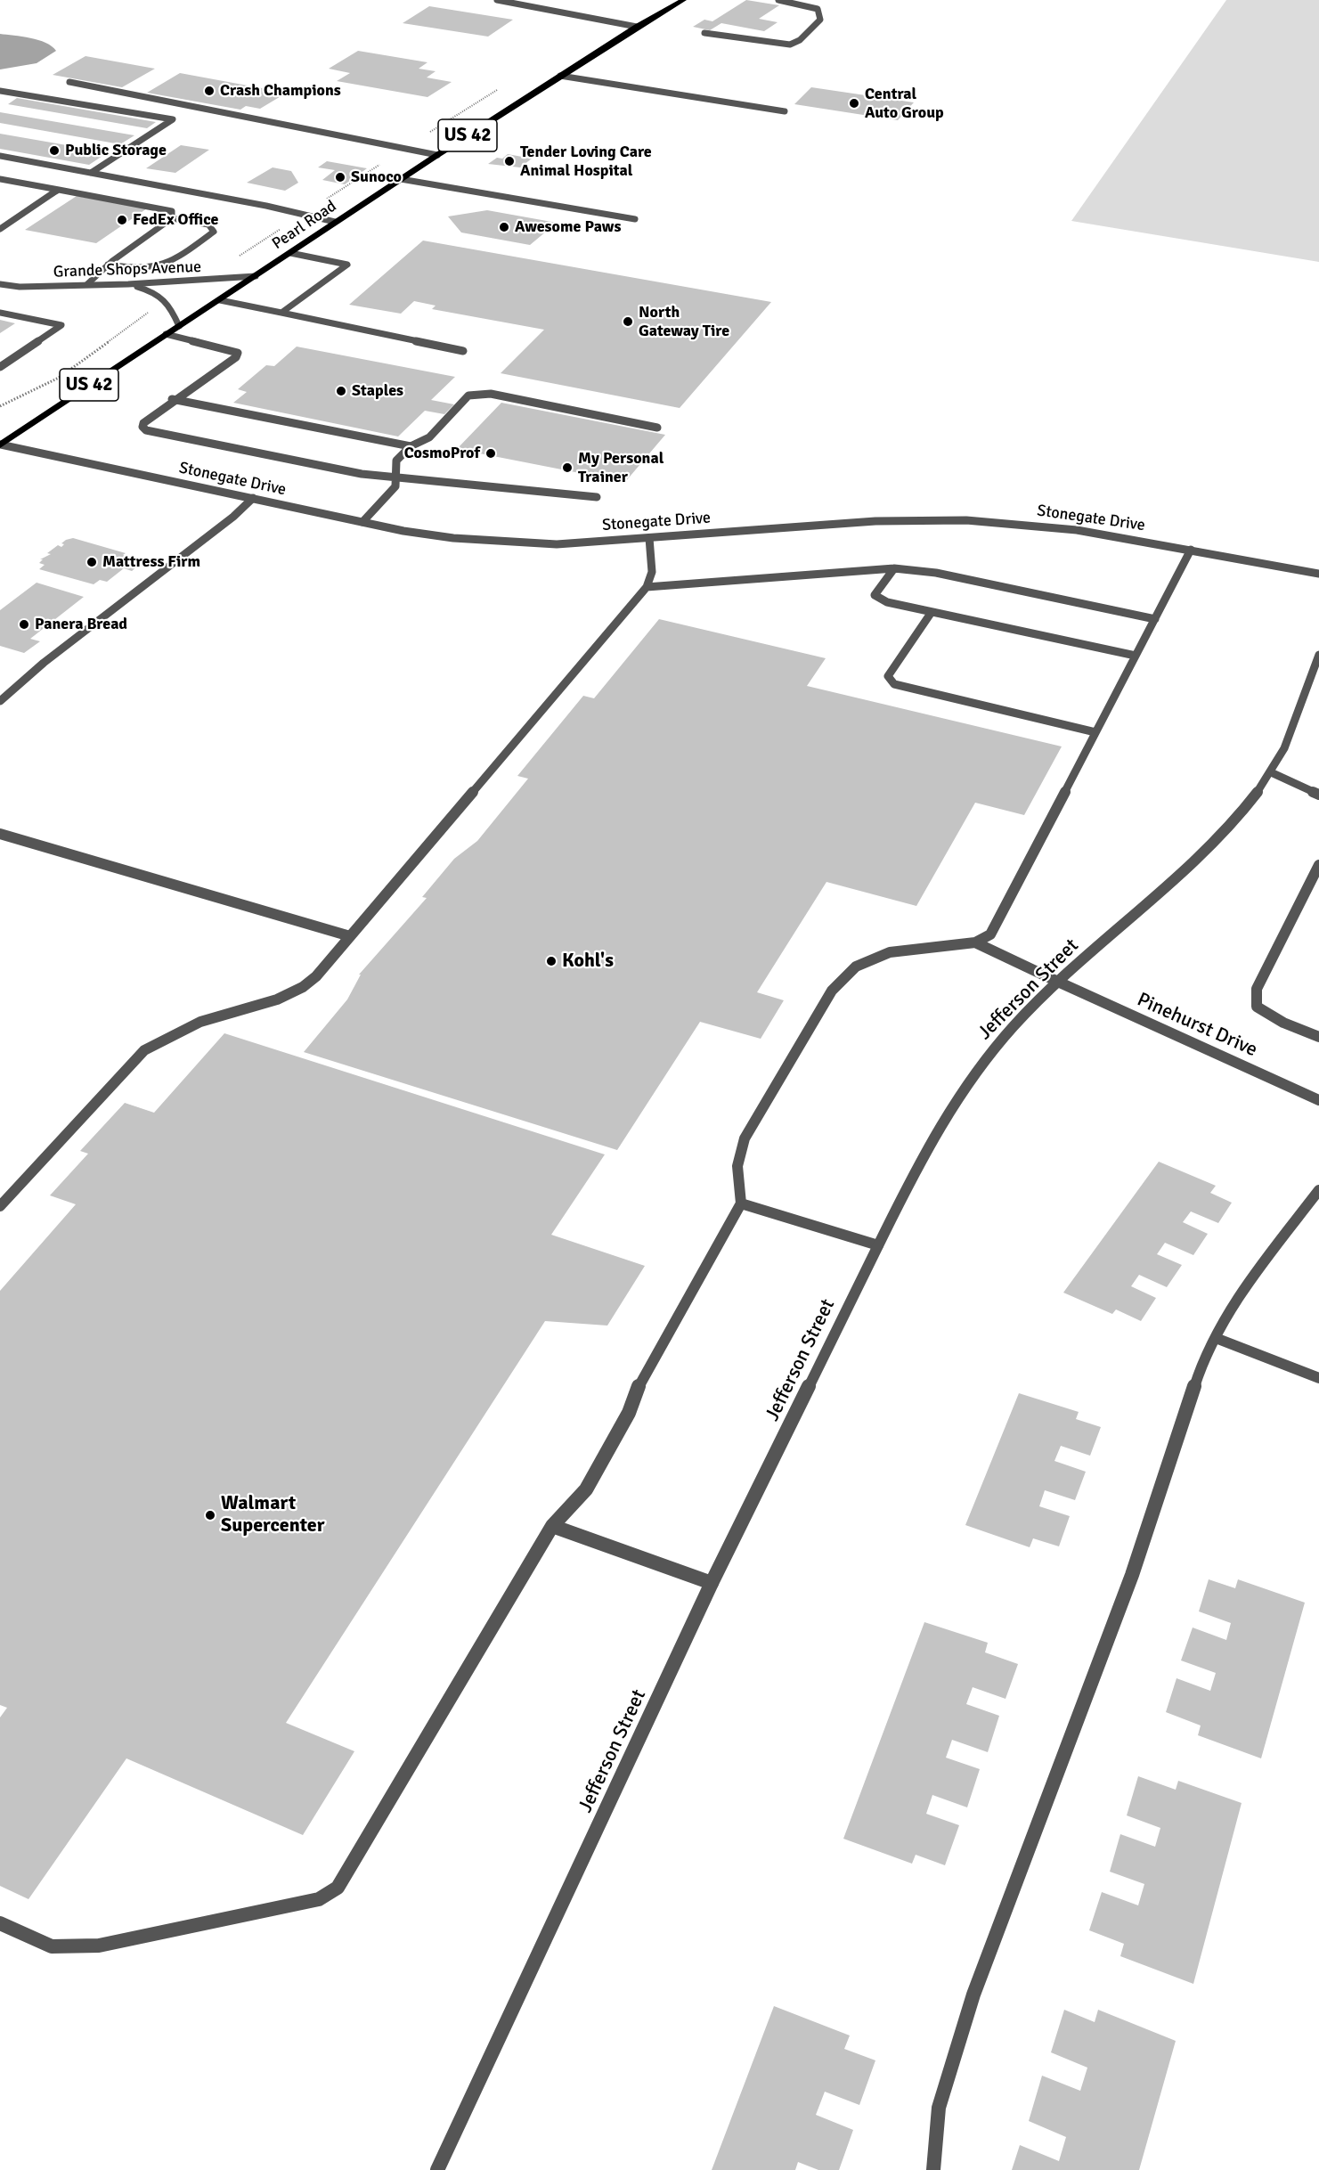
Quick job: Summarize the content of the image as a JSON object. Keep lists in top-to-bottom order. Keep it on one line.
{"streets":{"main road":["US 42","Pearl Road"],"street":["Grande Shops Avenue","Stonegate Drive","Jefferson Street","Pinehurst Drive"]},"crossings":[["Pearl Road","Grande Shops Avenue"],["Pearl Road","Stonegate Drive"],["Jefferson Street","Pinehurst Drive"]],"places":["Crash Champions","Central Auto Group","Public Storage","Tender Loving Care Animal Hospital","Sunoco","FedEx Office","Awesome Paws","North Gateway Tire","Staples","CosmoProf","My Personal Trainer","Mattress Firm","Panera Bread","Kohl's","Walmart Supercenter"]}
